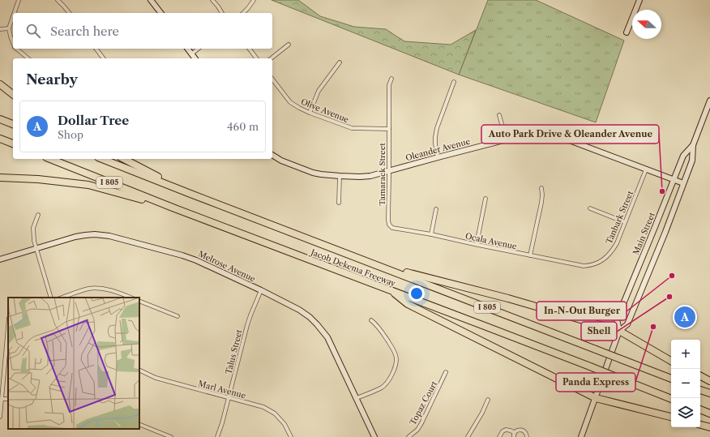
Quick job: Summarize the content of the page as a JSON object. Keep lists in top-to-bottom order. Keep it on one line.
{"streets":{"highway":["I 805","Jacob Dekema Freeway"],"street":["Olive Avenue","Oleander Avenue","Tamarack Street","Tanbark Street","Main Street","Ocala Avenue","Melrose Avenue","Talus Street","Marl Avenue","Topaz Court"]},"crossings":[["Olive Avenue","Tamarack Street"],["Oleander Avenue","Tamarack Street"],["Oleander Avenue","Tanbark Street"],["Oleander Avenue","Main Street"],["Tamarack Street","Ocala Avenue"],["Tanbark Street","Ocala Avenue"],["Melrose Avenue","Talus Street"],["Talus Street","Marl Avenue"]],"places":["Auto Park Drive & Oleander Avenue","In-N-Out Burger","Shell","Panda Express"],"north":"left","page":{"search":"Search here","heading":"Nearby","list":[{"mark":"A","name":"Dollar Tree","note":"Shop","value":"460 m"}],"pins":"A","map_buttons":["+","−"]}}
